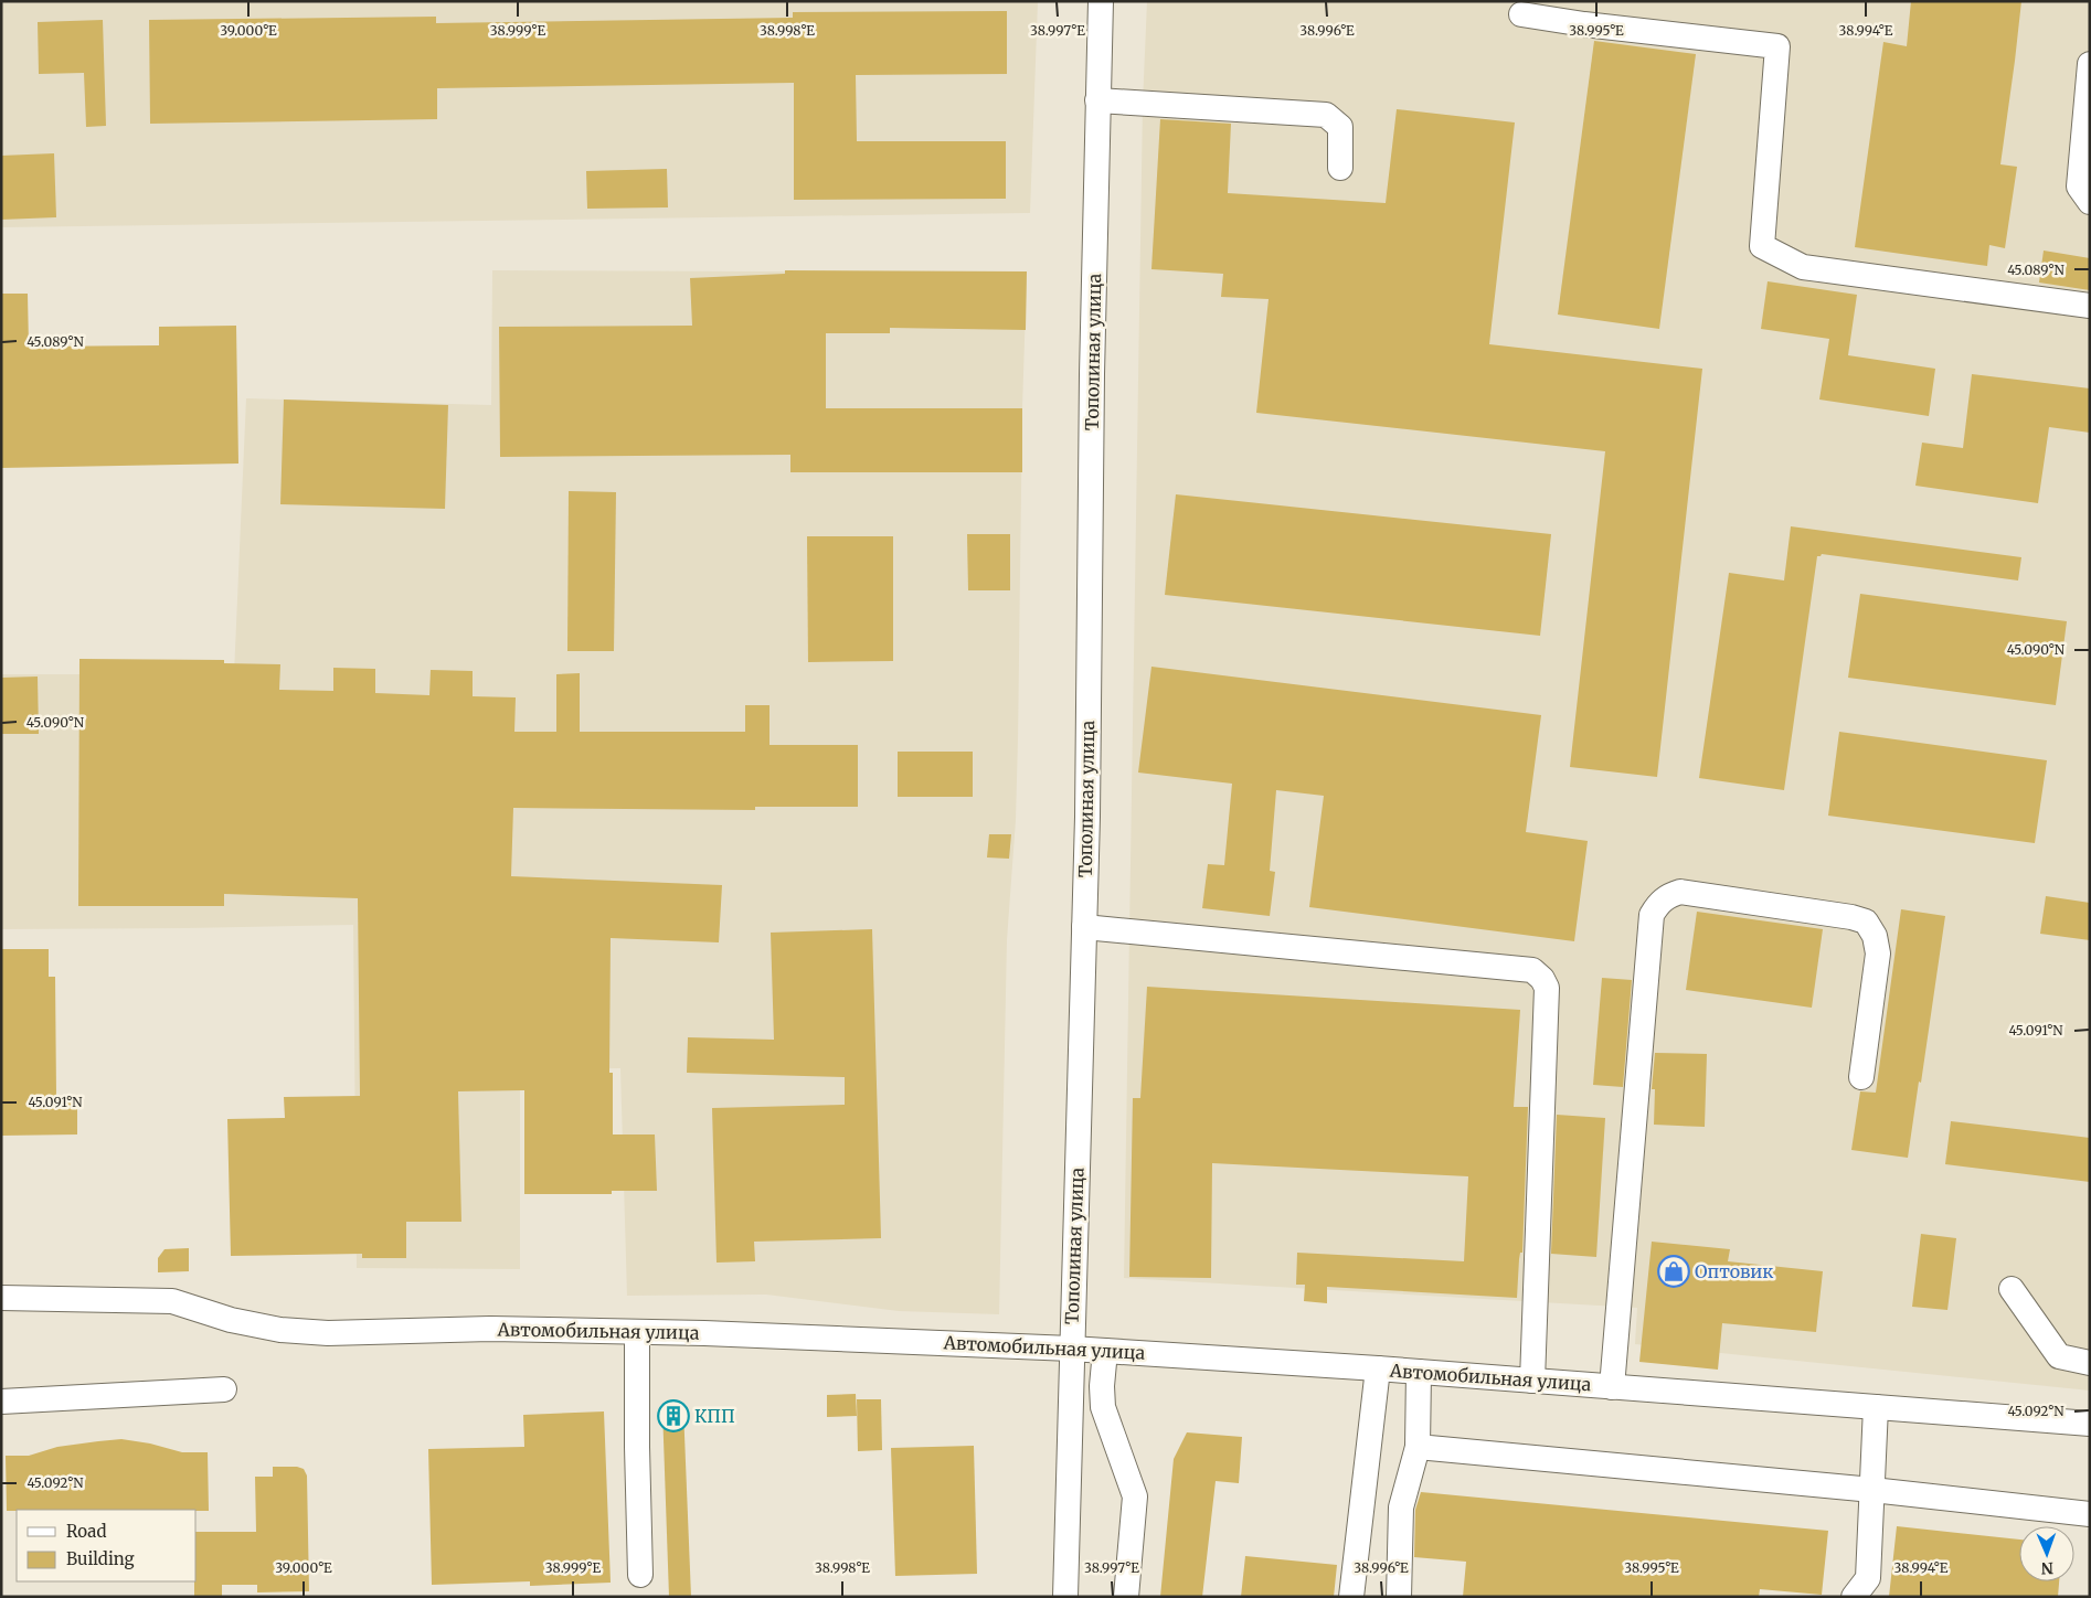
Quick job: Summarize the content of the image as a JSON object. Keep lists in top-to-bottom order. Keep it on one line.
{"streets":{"street":["Тополиная улица","Автомобильная улица"]},"crossings":[["Тополиная улица","Автомобильная улица"]],"places":{"shop":["Оптовик"],"building":["КПП"]},"legend":["Road","Building"],"north":"bottom","coordinates":["39.000°E","38.999°E","38.998°E","38.997°E","38.996°E","38.995°E","38.994°E","45.089°N","45.090°N","45.091°N","45.092°N"]}
